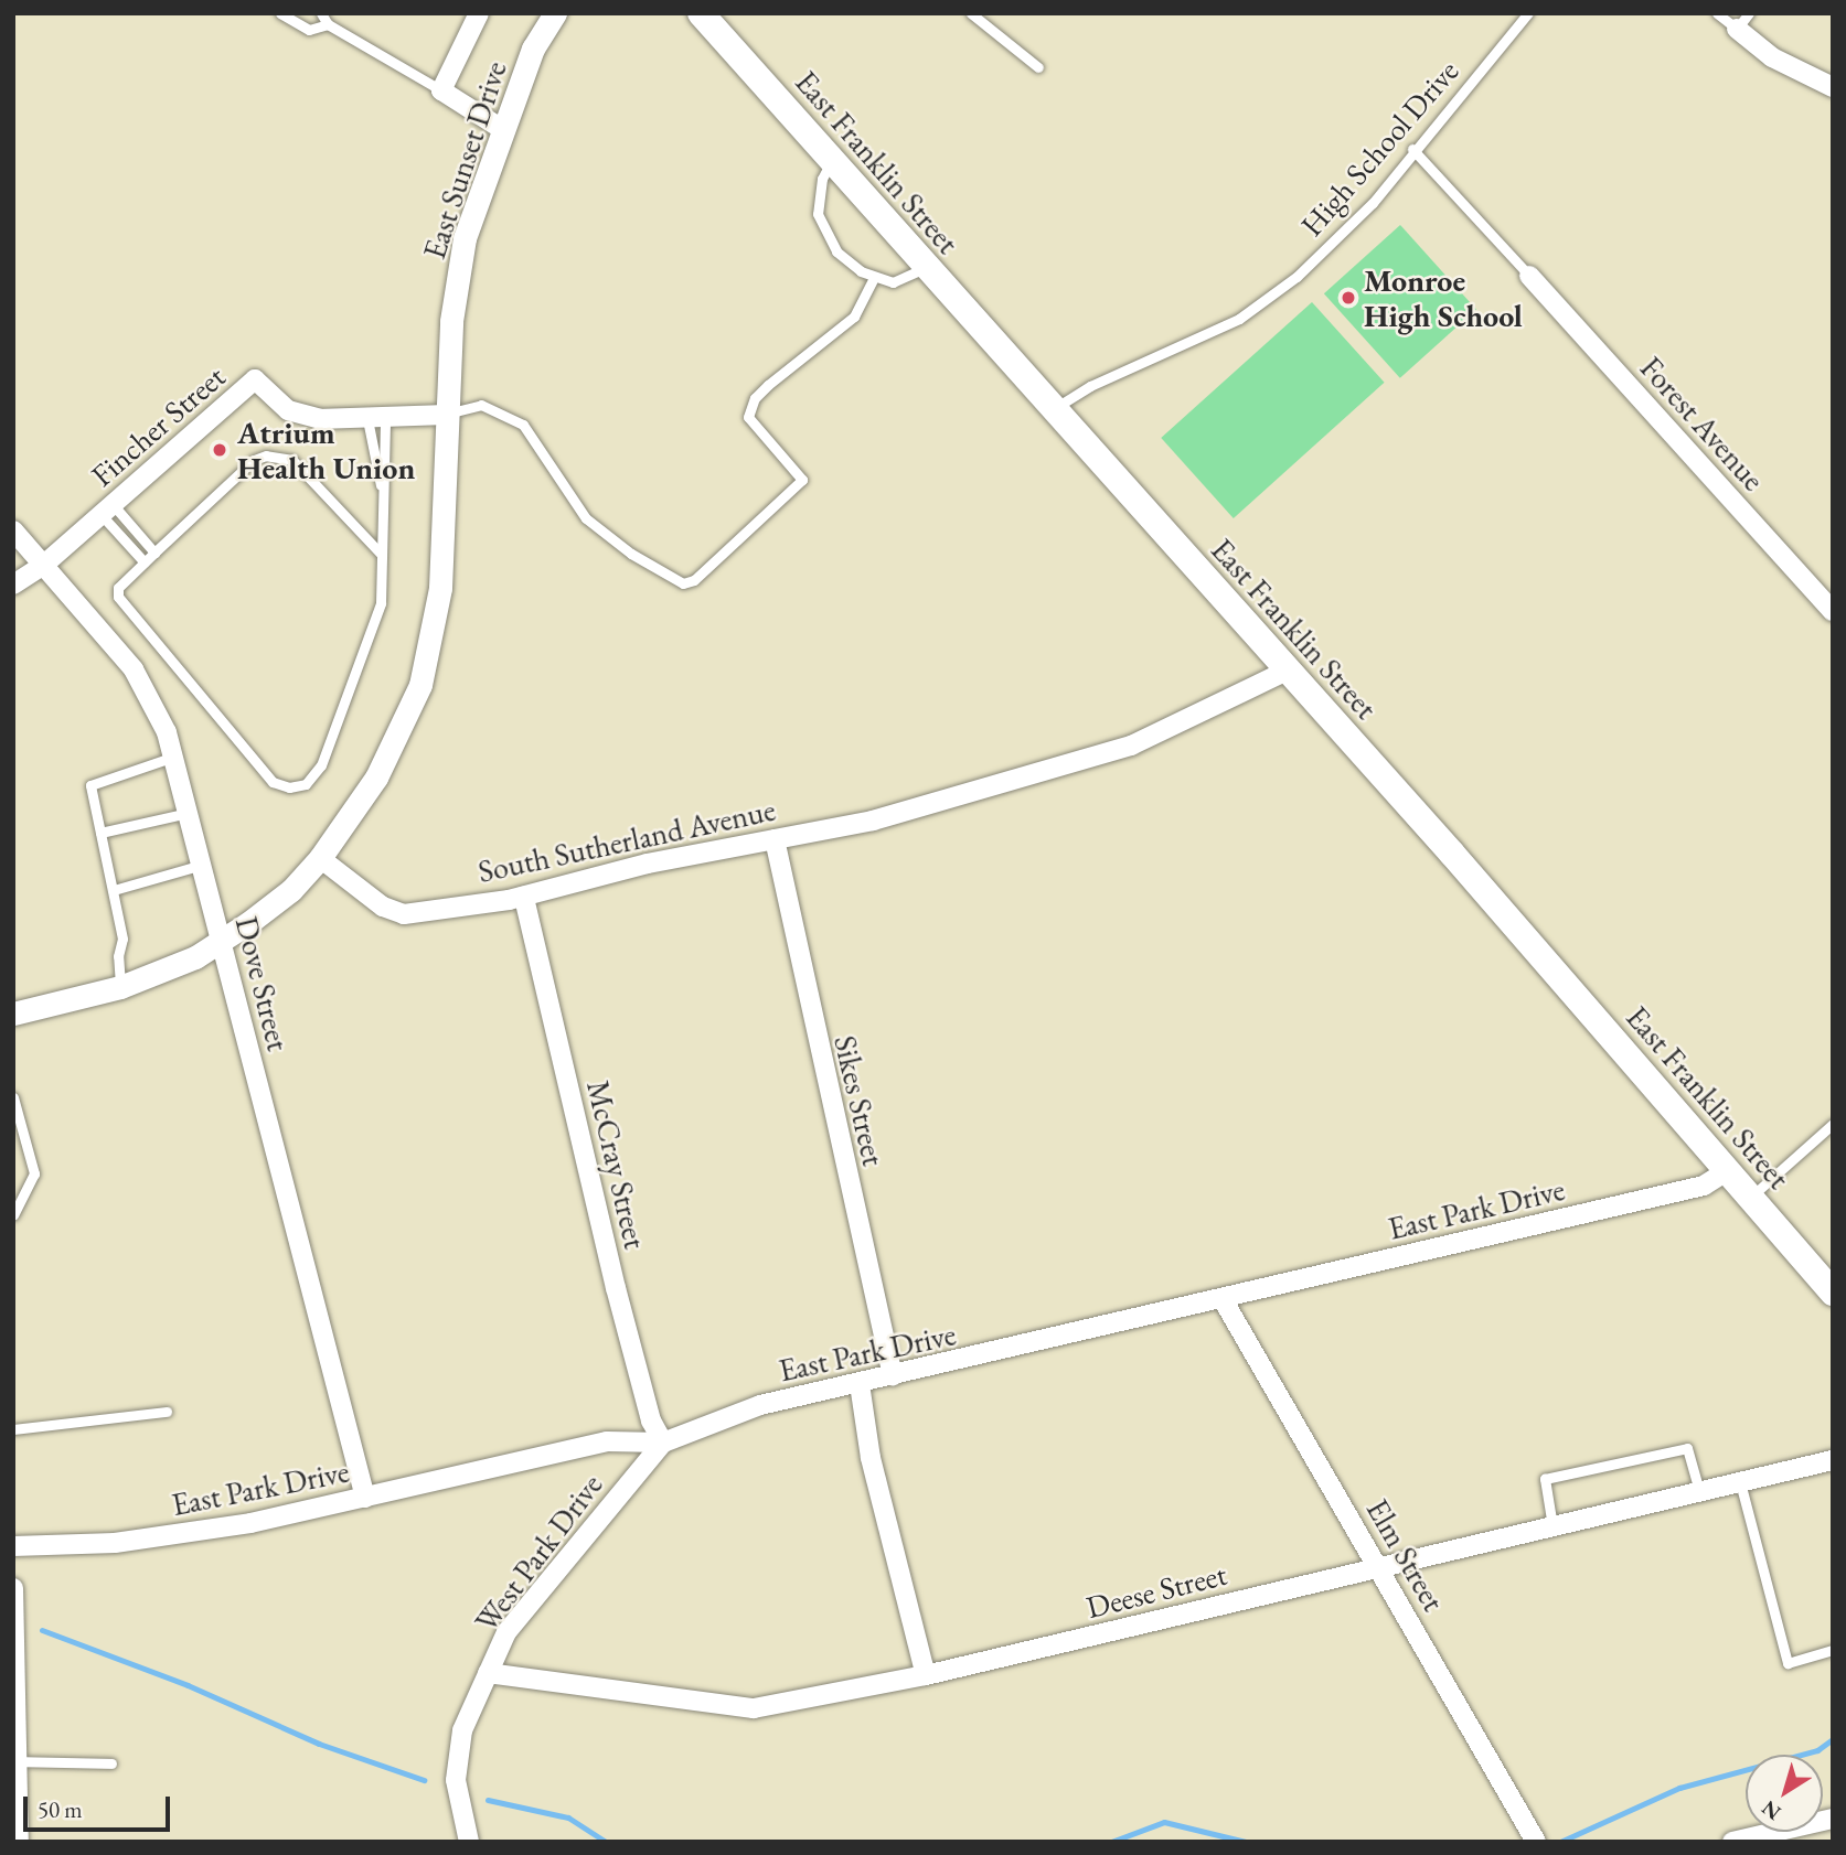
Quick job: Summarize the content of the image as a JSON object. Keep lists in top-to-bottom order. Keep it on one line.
{"streets":{"main road":["East Franklin Street"],"street":["East Sunset Drive","Forest Avenue","Fincher Street","South Sutherland Avenue","Dove Street","Sikes Street","McCray Street","East Park Drive","West Park Drive","Elm Street","Deese Street"],"lane":["High School Drive"]},"crossings":[["High School Drive","East Franklin Street"],["East Sunset Drive","Fincher Street"],["East Sunset Drive","South Sutherland Avenue"],["East Franklin Street","South Sutherland Avenue"],["East Franklin Street","East Park Drive"],["Fincher Street","Dove Street"],["South Sutherland Avenue","Sikes Street"],["South Sutherland Avenue","McCray Street"],["Dove Street","East Park Drive"],["Sikes Street","East Park Drive"],["McCray Street","East Park Drive"],["McCray Street","West Park Drive"],["East Park Drive","West Park Drive"],["East Park Drive","Elm Street"],["West Park Drive","Deese Street"],["Elm Street","Deese Street"]],"places":["Monroe High School","Atrium Health Union"],"scale_bar":"50 m","north":"bottom left"}
